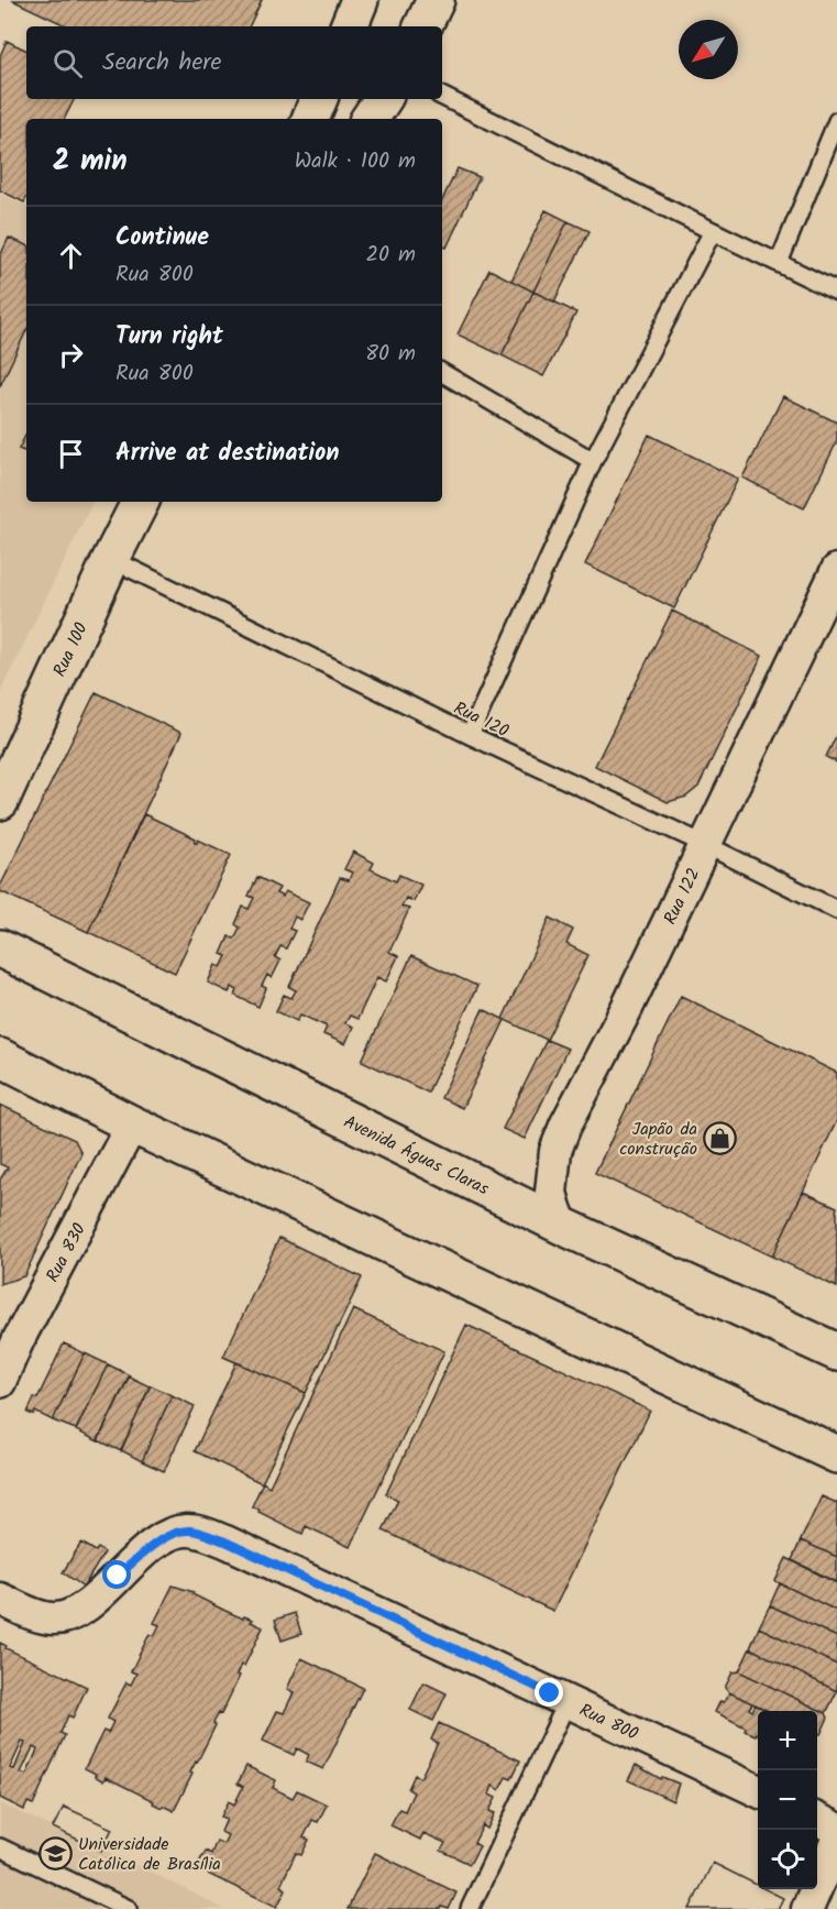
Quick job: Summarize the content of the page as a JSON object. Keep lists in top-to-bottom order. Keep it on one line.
{"streets":{"main road":["Rua 100","Avenida Águas Claras"],"street":["Rua 122","Rua 830","Rua 800"],"lane":["Rua 120"]},"crossings":[["Rua 100","Rua 120"],["Rua 120","Rua 122"],["Rua 122","Avenida Águas Claras"]],"places":{"shop":["Japão da construção"],"school or university":["Universidade Católica de Brasília"]},"north":"bottom left","page":{"search":"Search here","heading":["2 min","Walk · 100 m"],"list":[["Continue","Rua 800","20 m"],["Turn right","Rua 800","80 m"],"Arrive at destination"],"map_buttons":["+","−"]}}
